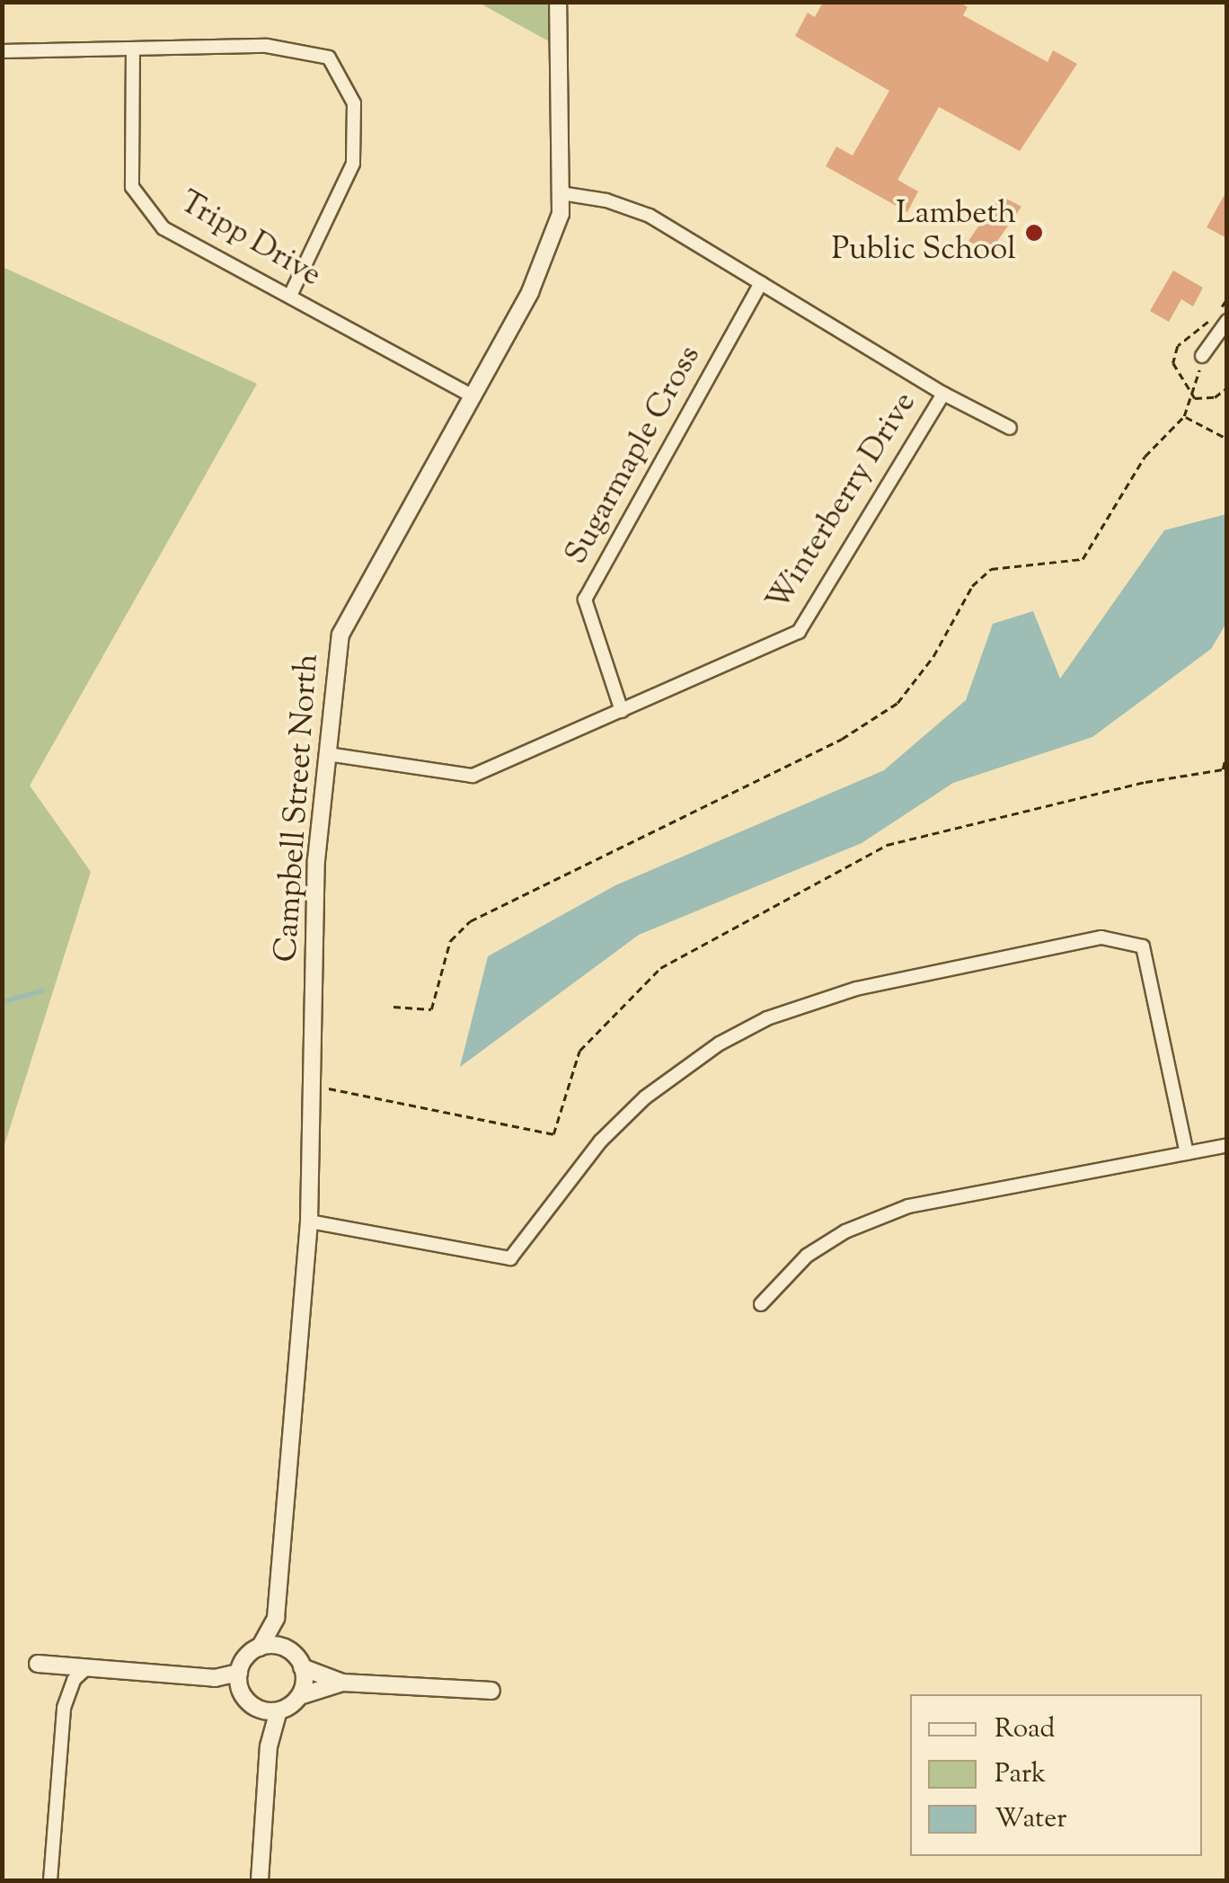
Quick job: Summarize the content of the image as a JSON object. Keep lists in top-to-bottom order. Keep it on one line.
{"streets":{"street":["Tripp Drive","Sugarmaple Cross","Winterberry Drive","Campbell Street North"]},"crossings":[["Tripp Drive","Campbell Street North"],["Sugarmaple Cross","Winterberry Drive"],["Winterberry Drive","Campbell Street North"]],"places":["Lambeth Public School"],"legend":["Road","Park","Water"]}
